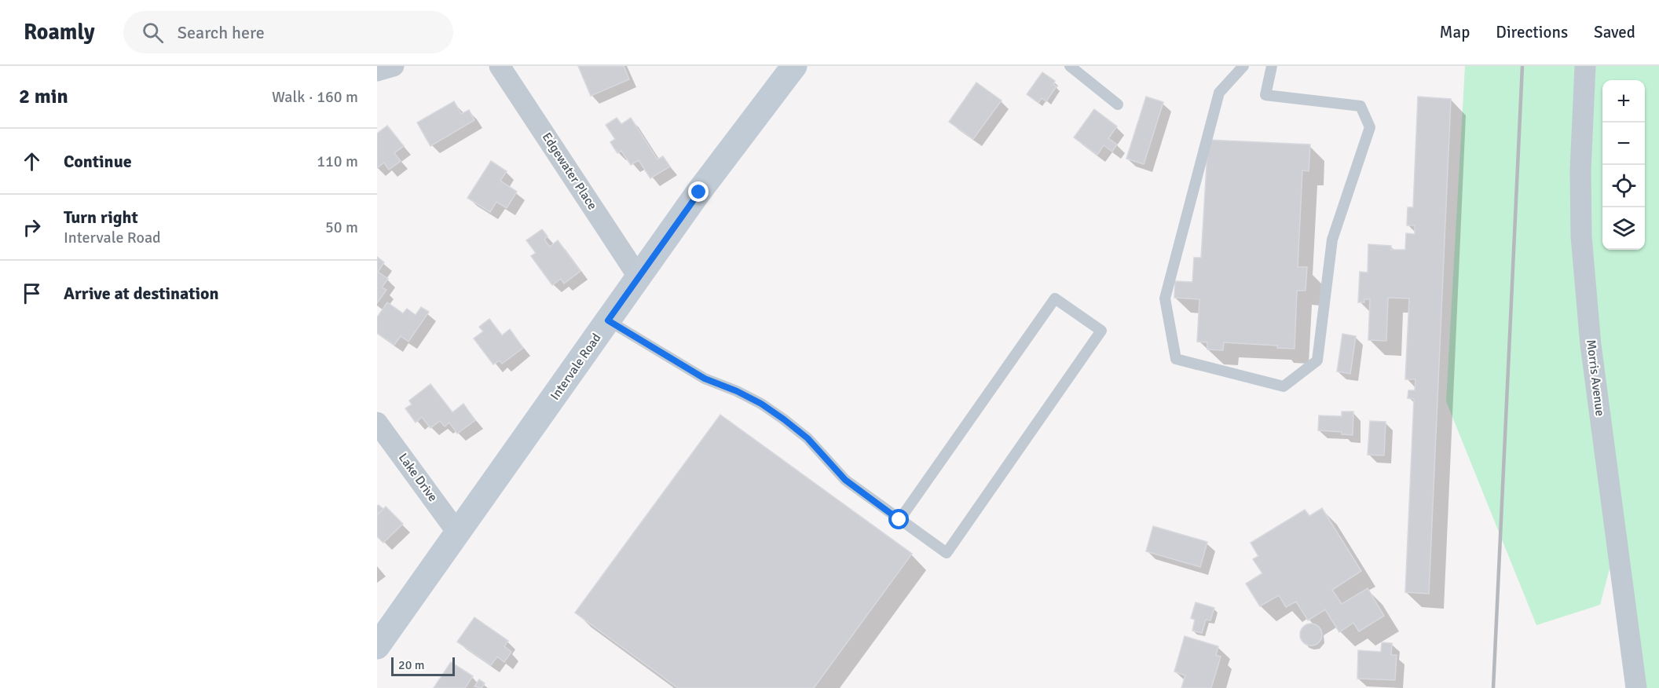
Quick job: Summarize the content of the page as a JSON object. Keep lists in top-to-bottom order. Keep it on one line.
{"streets":{"street":["Edgewater Place","Intervale Road","Morris Avenue","Lake Drive"]},"crossings":[["Edgewater Place","Intervale Road"],["Intervale Road","Lake Drive"]],"scale_bar":"20 m","page":{"header":"Roamly","search":"Search here","nav":["Map","Directions","Saved"],"heading":["2 min","Walk · 160 m"],"map_buttons":["+","−"],"list":[["Continue","110 m"],["Turn right","Intervale Road","50 m"],"Arrive at destination"],"scale":"20 m"}}
